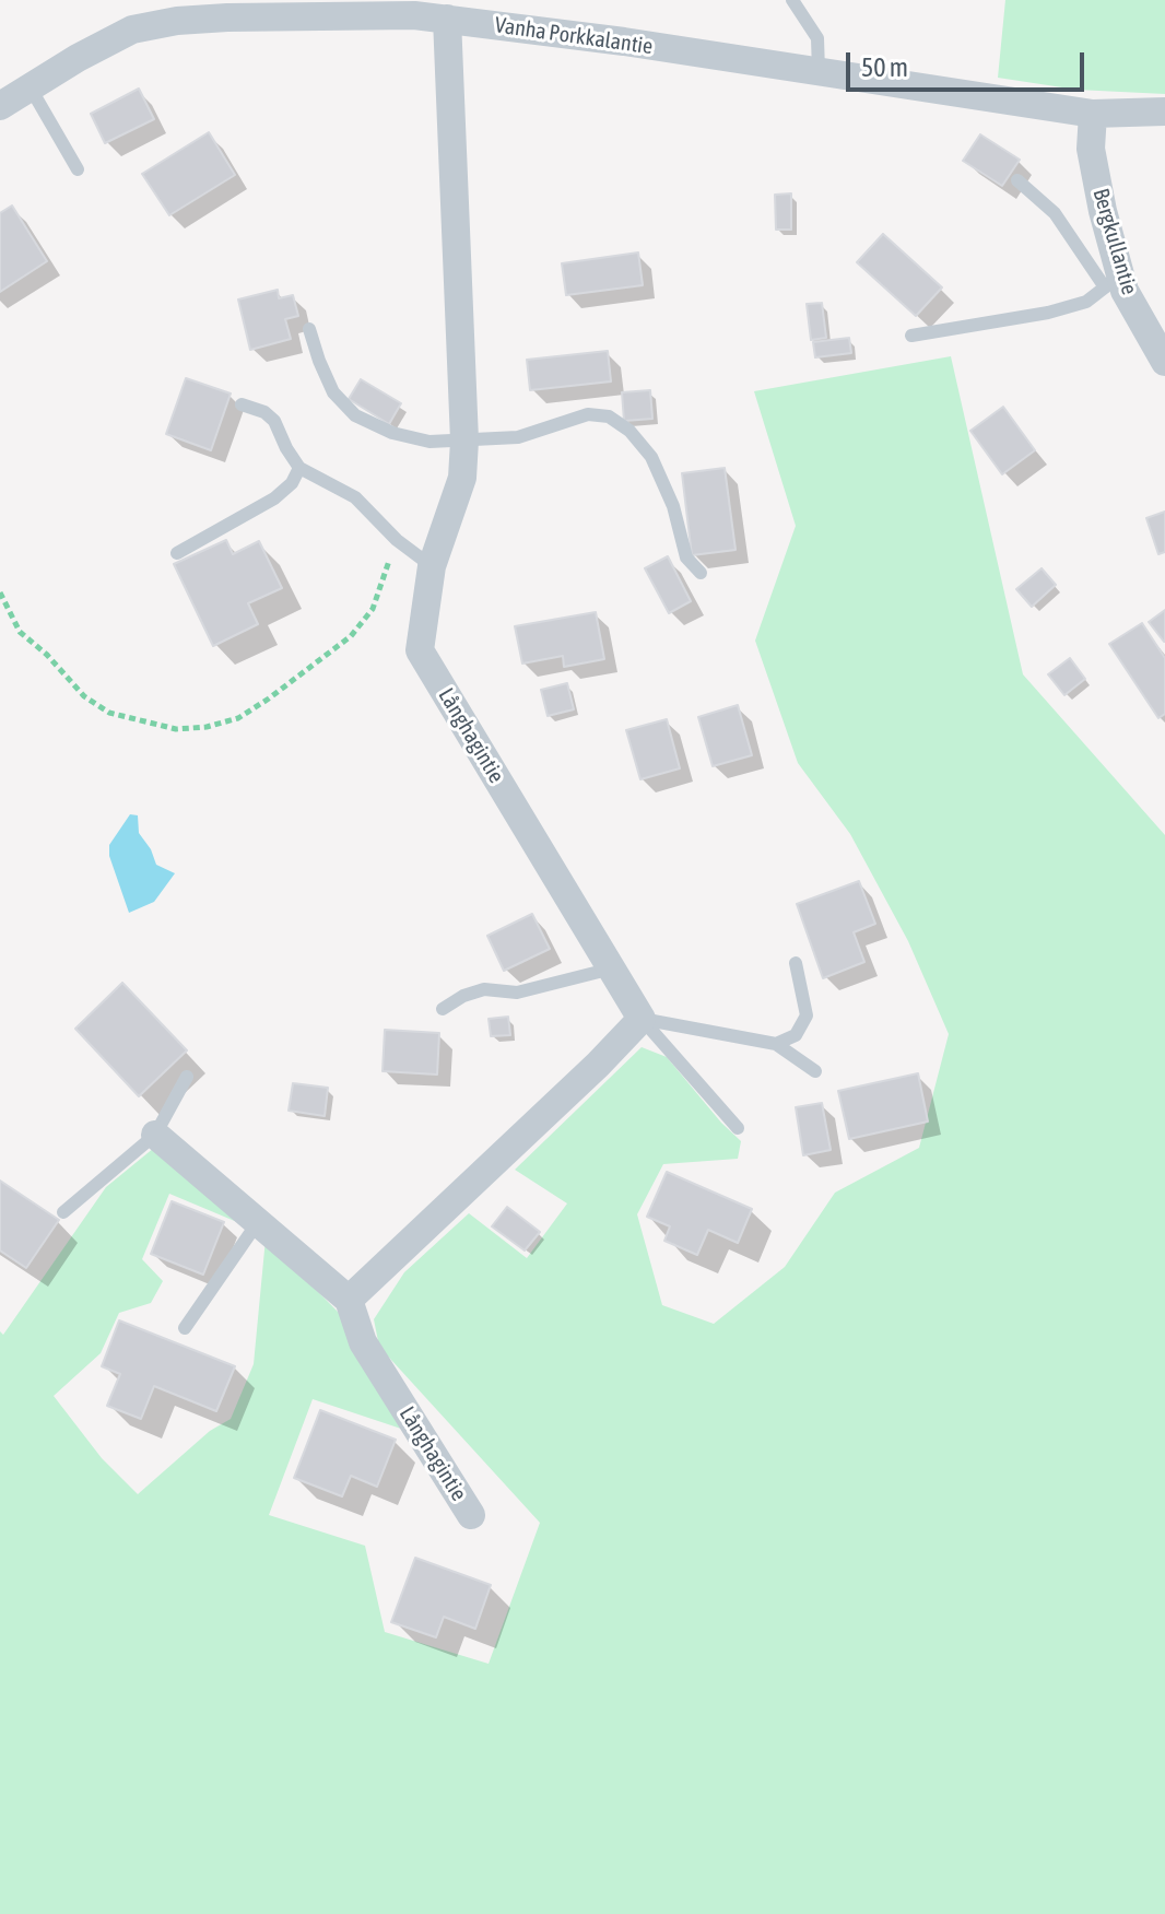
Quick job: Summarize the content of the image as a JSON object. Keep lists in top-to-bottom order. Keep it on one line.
{"streets":{"street":["Vanha Porkkalantie","Bergkullantie","Långhagintie"]},"crossings":[["Vanha Porkkalantie","Bergkullantie"],["Vanha Porkkalantie","Långhagintie"]],"scale_bar":"50 m"}
